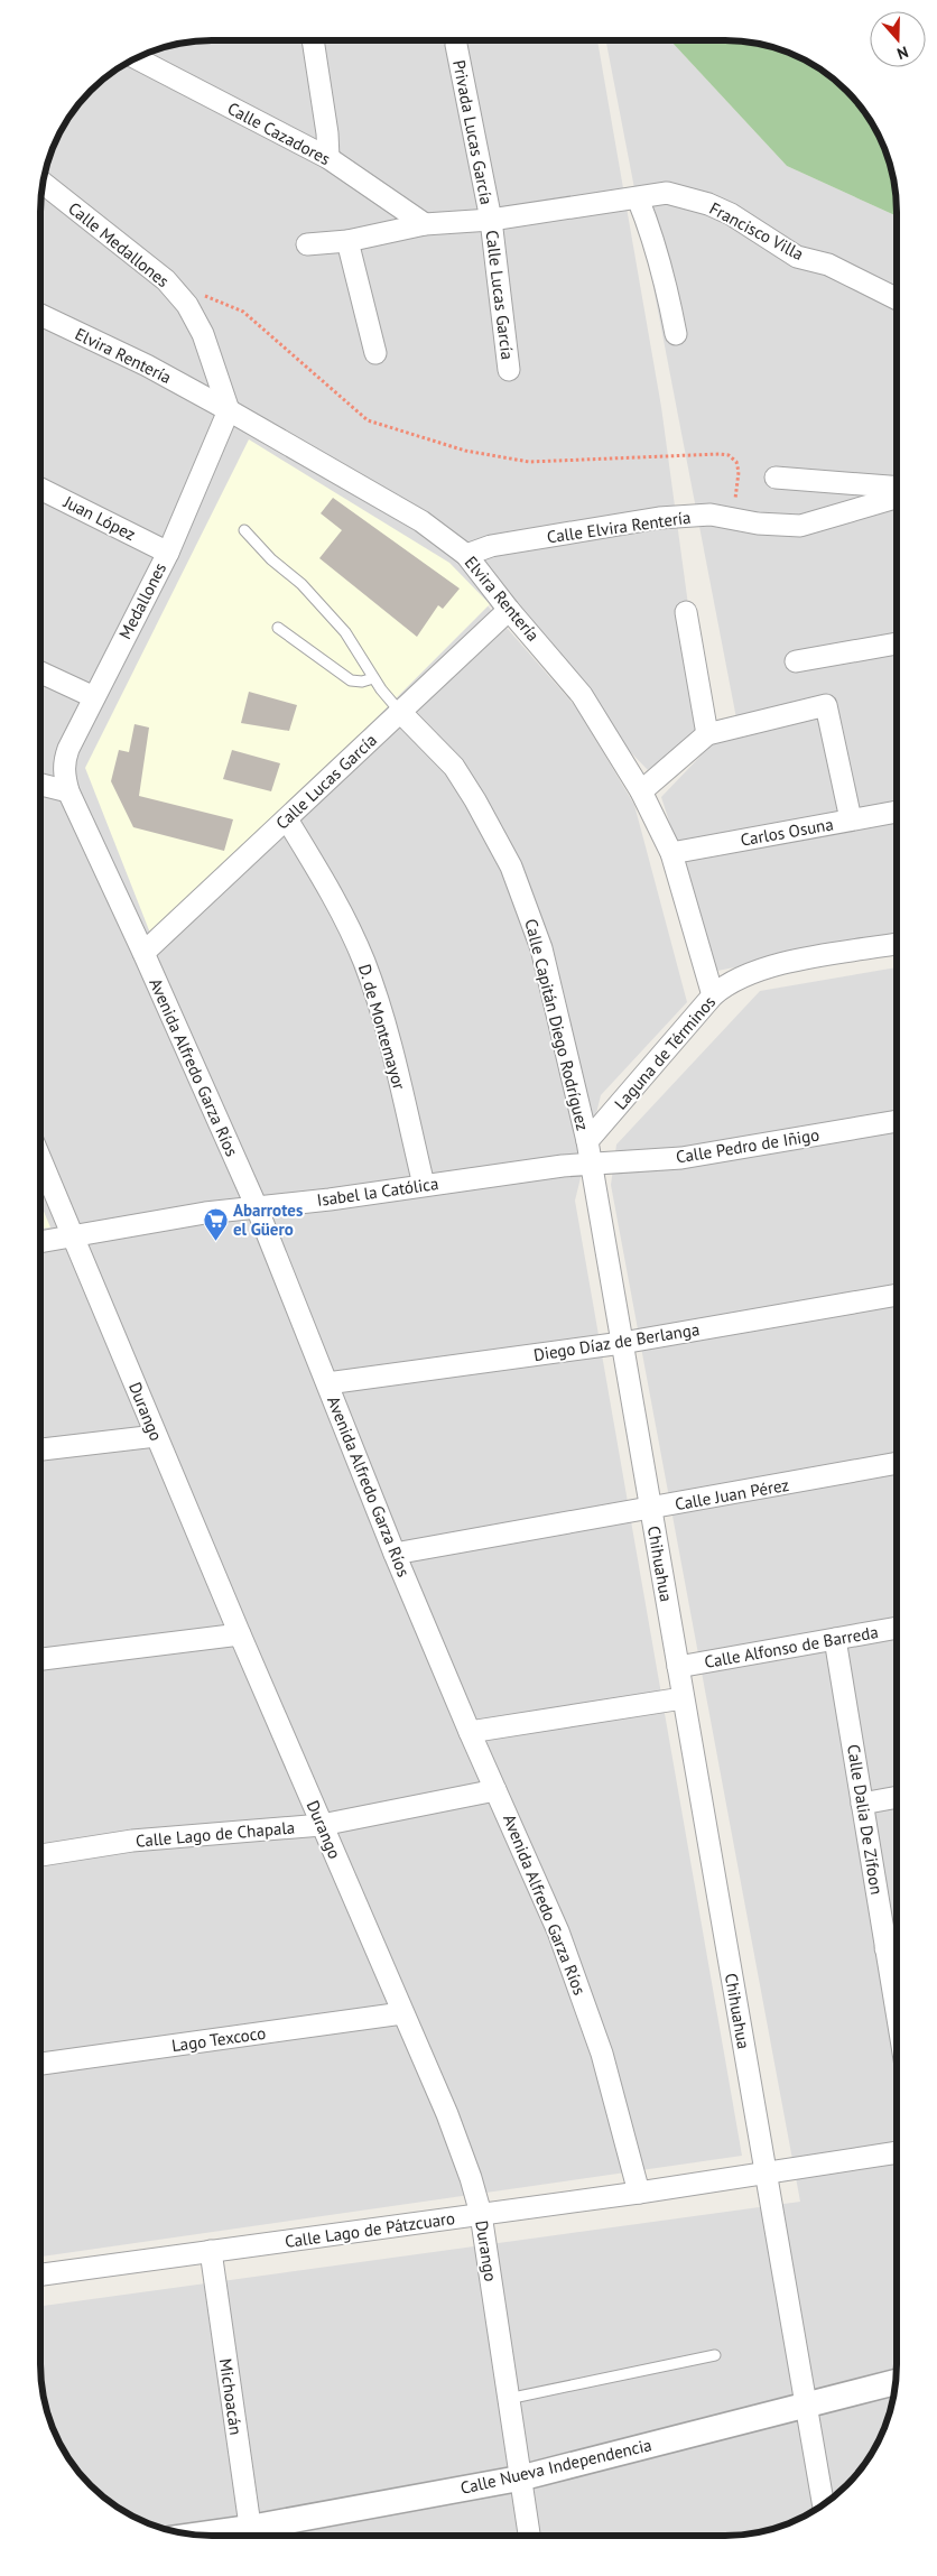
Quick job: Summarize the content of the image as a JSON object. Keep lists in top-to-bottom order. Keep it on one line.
{"streets":{"street":["Privada Lucas García","Calle Cazadores","Francisco Villa","Calle Medallones","Calle Lucas García","Elvira Rentería","Juan López","Calle Elvira Rentería","Medallones","Carlos Osuna","Calle Capitán Diego Rodríguez","D. de Montemayor","Laguna de Términos","Avenida Alfredo Garza Ríos","Calle Pedro de Iñigo","Isabel la Católica","Diego Díaz de Berlanga","Durango","Calle Juan Pérez","Chihuahua","Calle Alfonso de Barreda","Calle Dalia De Zifoon","Calle Lago de Chapala","Lago Texcoco","Calle Lago de Pátzcuaro","Michoacán","Calle Nueva Independencia"]},"crossings":[["Privada Lucas García","Calle Lucas García"],["Calle Medallones","Elvira Rentería"],["Calle Medallones","Medallones"],["Calle Lucas García","Elvira Rentería"],["Calle Lucas García","Calle Capitán Diego Rodríguez"],["Calle Lucas García","D. de Montemayor"],["Calle Lucas García","Avenida Alfredo Garza Ríos"],["Elvira Rentería","Calle Elvira Rentería"],["Elvira Rentería","Medallones"],["Elvira Rentería","Carlos Osuna"],["Elvira Rentería","Laguna de Términos"],["Juan López","Medallones"],["Medallones","Avenida Alfredo Garza Ríos"],["Calle Capitán Diego Rodríguez","Laguna de Términos"],["D. de Montemayor","Isabel la Católica"],["Avenida Alfredo Garza Ríos","Isabel la Católica"],["Avenida Alfredo Garza Ríos","Diego Díaz de Berlanga"],["Avenida Alfredo Garza Ríos","Calle Juan Pérez"],["Avenida Alfredo Garza Ríos","Calle Lago de Chapala"],["Avenida Alfredo Garza Ríos","Calle Lago de Pátzcuaro"],["Calle Pedro de Iñigo","Isabel la Católica"],["Isabel la Católica","Durango"],["Durango","Calle Lago de Chapala"],["Durango","Lago Texcoco"],["Durango","Calle Lago de Pátzcuaro"],["Durango","Calle Nueva Independencia"],["Calle Juan Pérez","Chihuahua"],["Chihuahua","Calle Alfonso de Barreda"],["Chihuahua","Calle Lago de Pátzcuaro"],["Chihuahua","Calle Nueva Independencia"],["Calle Alfonso de Barreda","Calle Dalia De Zifoon"],["Calle Lago de Pátzcuaro","Michoacán"],["Michoacán","Calle Nueva Independencia"]],"places":{"supermarket":["Abarrotes el Güero"]},"north":"bottom"}
